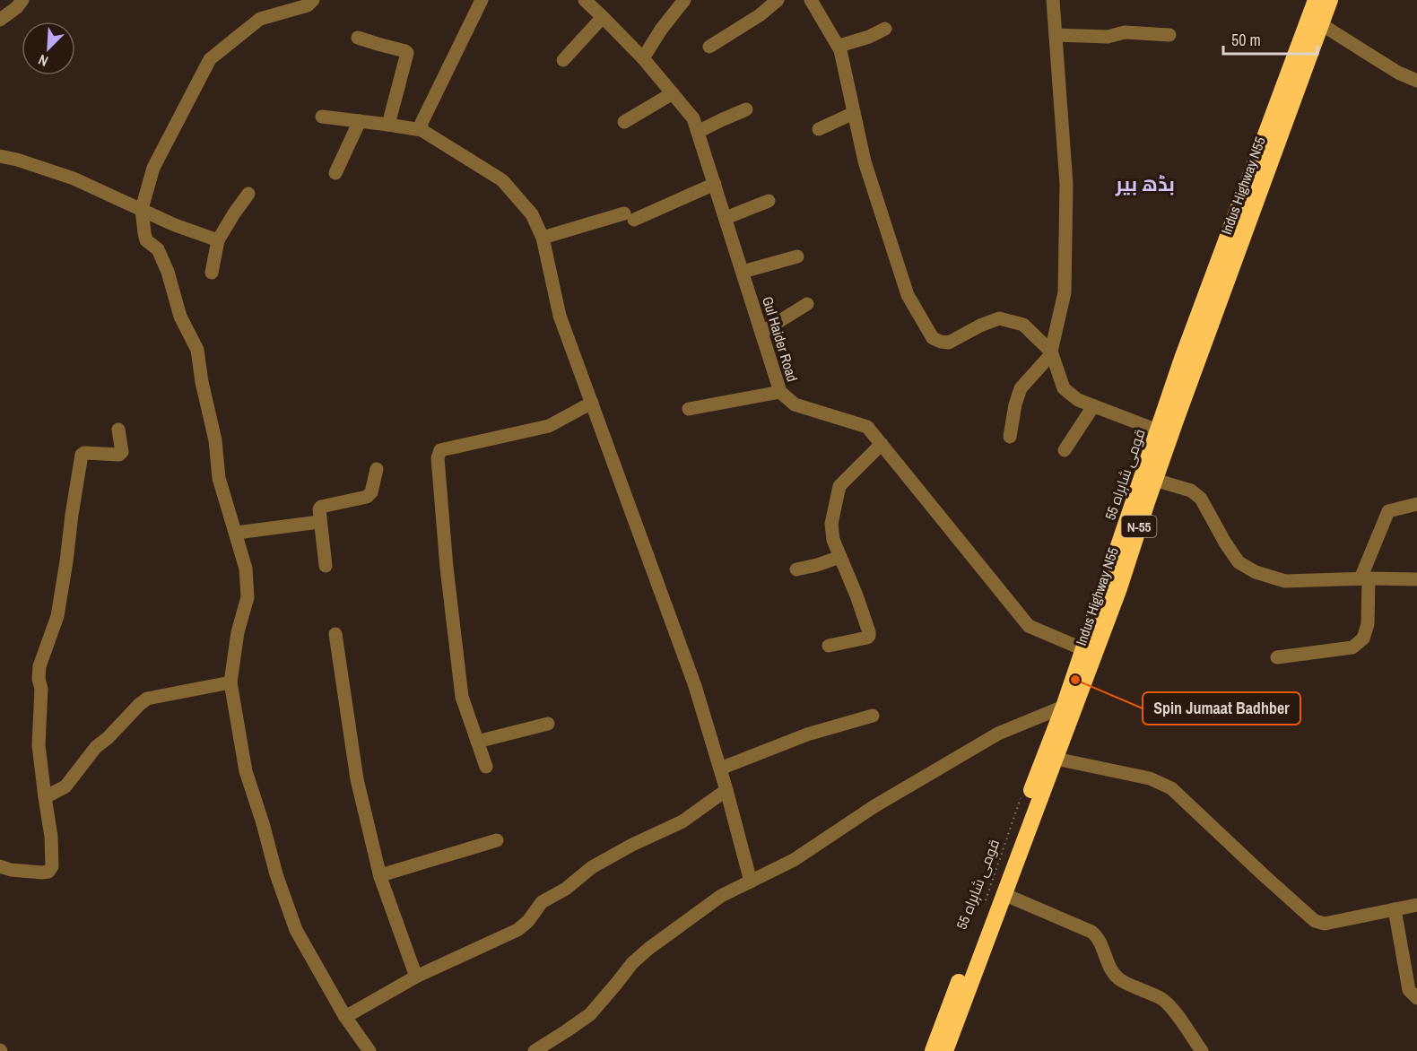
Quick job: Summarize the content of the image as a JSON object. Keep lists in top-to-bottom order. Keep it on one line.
{"streets":{"highway":["Indus Highway N55","قومی شاہراہ 55","N-55"],"street":["Gul Haider Road"]},"crossings":[["Gul Haider Road","قومی شاہراہ 55"]],"districts":["بڈھ بیر"],"places":["Spin Jumaat Badhber"],"scale_bar":"50 m","north":"bottom left"}
